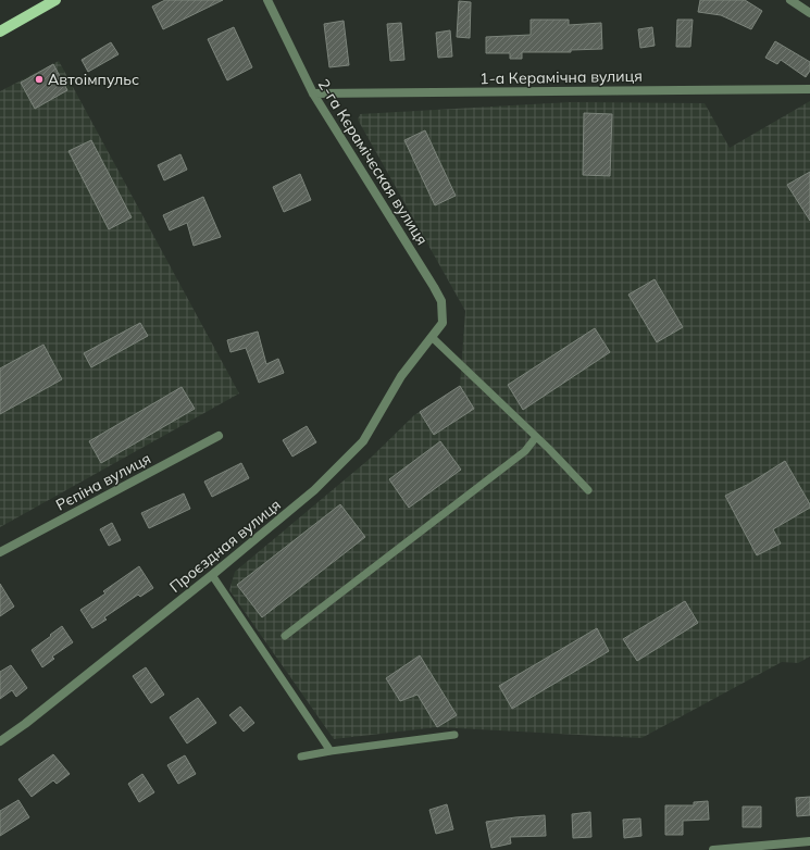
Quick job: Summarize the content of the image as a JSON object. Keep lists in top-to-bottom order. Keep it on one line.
{"streets":{"street":["1-а Керамічна вулиця","2-га Кєрамічєская вулиця","Рєпіна вулиця","Проєздная вулиця"]},"crossings":[["1-а Керамічна вулиця","2-га Кєрамічєская вулиця"],["2-га Кєрамічєская вулиця","Проєздная вулиця"]],"places":["Автоімпульс"]}
